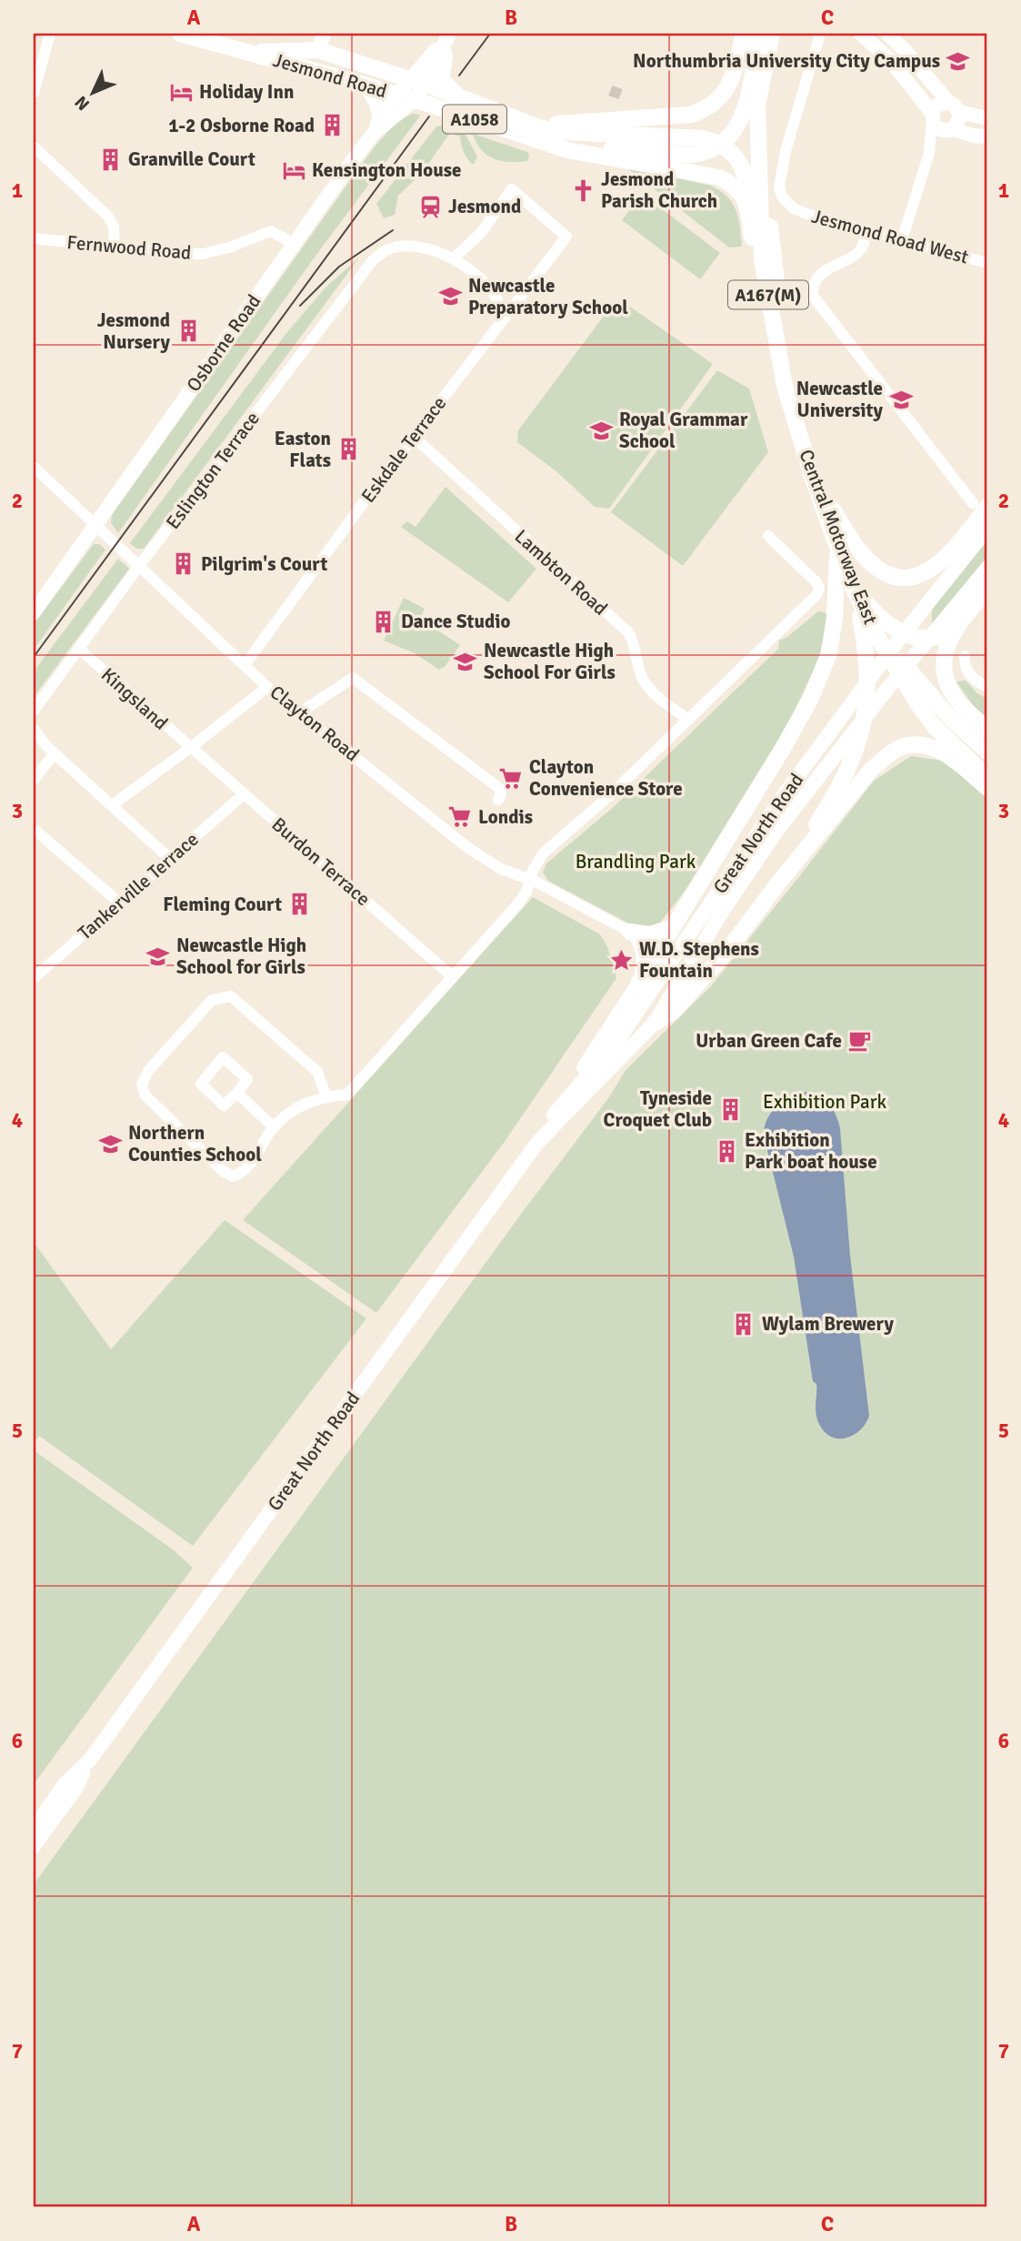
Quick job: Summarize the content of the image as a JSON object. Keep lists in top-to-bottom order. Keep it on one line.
{"streets":{"highway":["Jesmond Road","A1058","A167(M)","Central Motorway East"],"main road":["Osborne Road","Great North Road"],"street":["Jesmond Road West","Fernwood Road","Eskdale Terrace","Eslington Terrace","Lambton Road","Kingsland","Clayton Road","Burdon Terrace","Tankerville Terrace"]},"crossings":[["Jesmond Road","A1058"],["Jesmond Road","Osborne Road"],["A1058","A167(M)"],["A1058","Osborne Road"],["Fernwood Road","Osborne Road"],["A167(M)","Central Motorway East"],["Osborne Road","Clayton Road"],["Eskdale Terrace","Eslington Terrace"],["Eskdale Terrace","Lambton Road"],["Eskdale Terrace","Clayton Road"],["Eslington Terrace","Kingsland"],["Eslington Terrace","Clayton Road"],["Kingsland","Burdon Terrace"],["Burdon Terrace","Tankerville Terrace"]],"parks":["Brandling Park","Exhibition Park"],"places":{"school or university":["Northumbria University City Campus","Newcastle Preparatory School","Newcastle University","Royal Grammar School","Newcastle High School For Girls","Newcastle High School for Girls","Northern Counties School"],"hotel":["Holiday Inn","Kensington House"],"building":["1-2 Osborne Road","Granville Court","Jesmond Nursery","Easton Flats","Pilgrim's Court","Dance Studio","Fleming Court","Tyneside Croquet Club","Exhibition Park boat house","Wylam Brewery"],"church":["Jesmond Parish Church"],"station":["Jesmond"],"supermarket":["Clayton Convenience Store","Londis"],"place":["W.D. Stephens Fountain"],"cafe":["Urban Green Cafe"]},"north":"bottom left","grid":{"columns":["A","B","C"],"rows":["1","2","3","4","5","6","7"]}}
